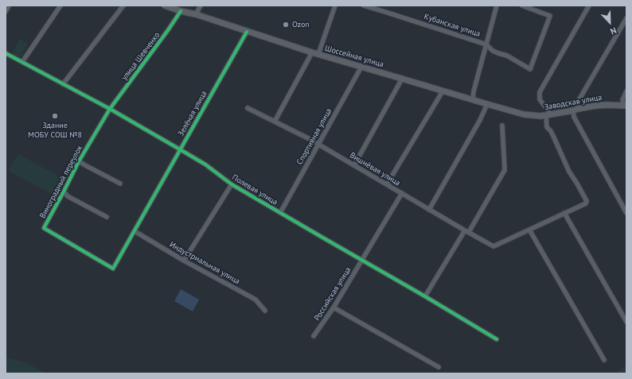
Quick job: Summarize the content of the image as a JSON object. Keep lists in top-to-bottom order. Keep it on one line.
{"streets":{"main road":["Шоссейная улица","Заводская улица"],"street":["Кубанская улица","улица Шевченко","Зелёная улица","Спортивная улица","Вишнёвая улица","Виноградный переулок","Полевая улица","Индустриальная улица","Российская улица"]},"crossings":[["улица Шевченко","Шоссейная улица"],["улица Шевченко","Виноградный переулок"],["улица Шевченко","Полевая улица"],["Шоссейная улица","Заводская улица"],["Шоссейная улица","Зелёная улица"],["Шоссейная улица","Спортивная улица"],["Зелёная улица","Виноградный переулок"],["Зелёная улица","Полевая улица"],["Зелёная улица","Индустриальная улица"],["Спортивная улица","Вишнёвая улица"],["Спортивная улица","Полевая улица"],["Вишнёвая улица","Российская улица"],["Виноградный переулок","Полевая улица"],["Полевая улица","Российская улица"]],"places":["Ozon","Здание МОБУ СОШ №8"],"north":"bottom right"}
